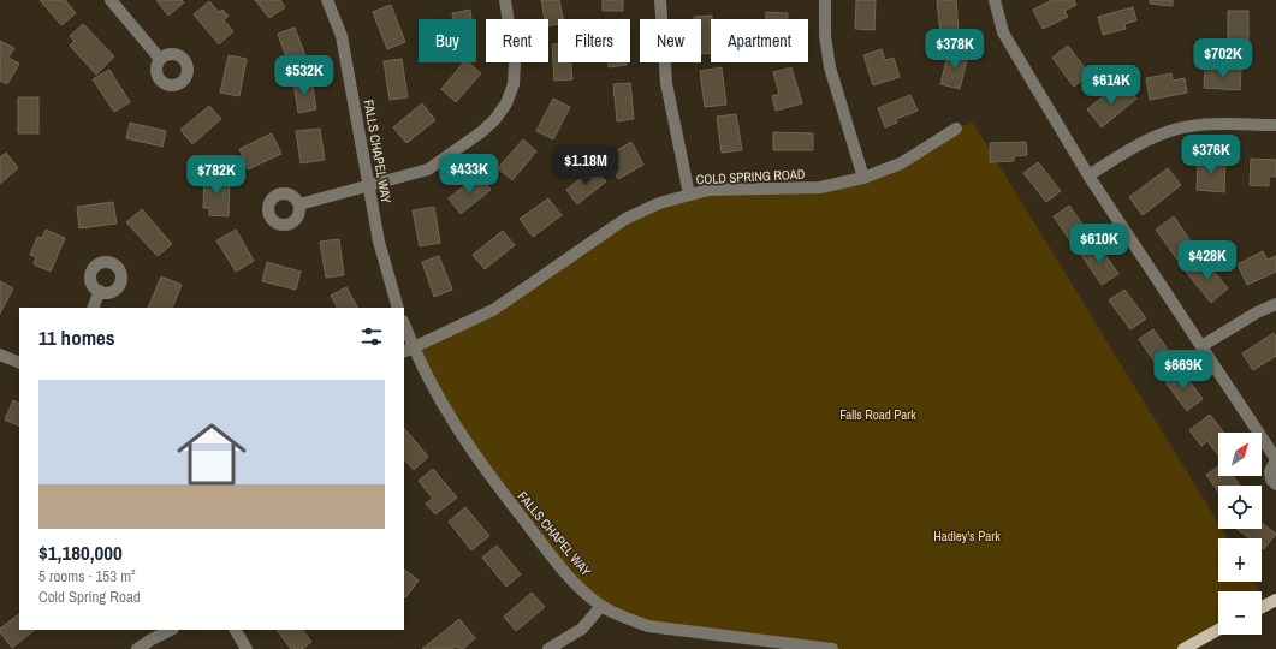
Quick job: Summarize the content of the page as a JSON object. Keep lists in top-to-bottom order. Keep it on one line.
{"streets":{"street":["FALLS CHAPEL WAY","COLD SPRING ROAD"]},"crossings":[["FALLS CHAPEL WAY","COLD SPRING ROAD"]],"parks":["Falls Road Park","Hadley's Park"],"north":"top right","page":{"chip":["Buy","Rent","Filters","New","Apartment"],"price":["$378K","$702K","$532K","$614K","$376K","$1.18M","$433K","$782K","$610K","$428K","$669K"],"heading":"11 homes","list":[{"name":"$1,180,000","note":"5 rooms · 153 m² · Cold Spring Road"}],"map_buttons":["+","−"]}}
